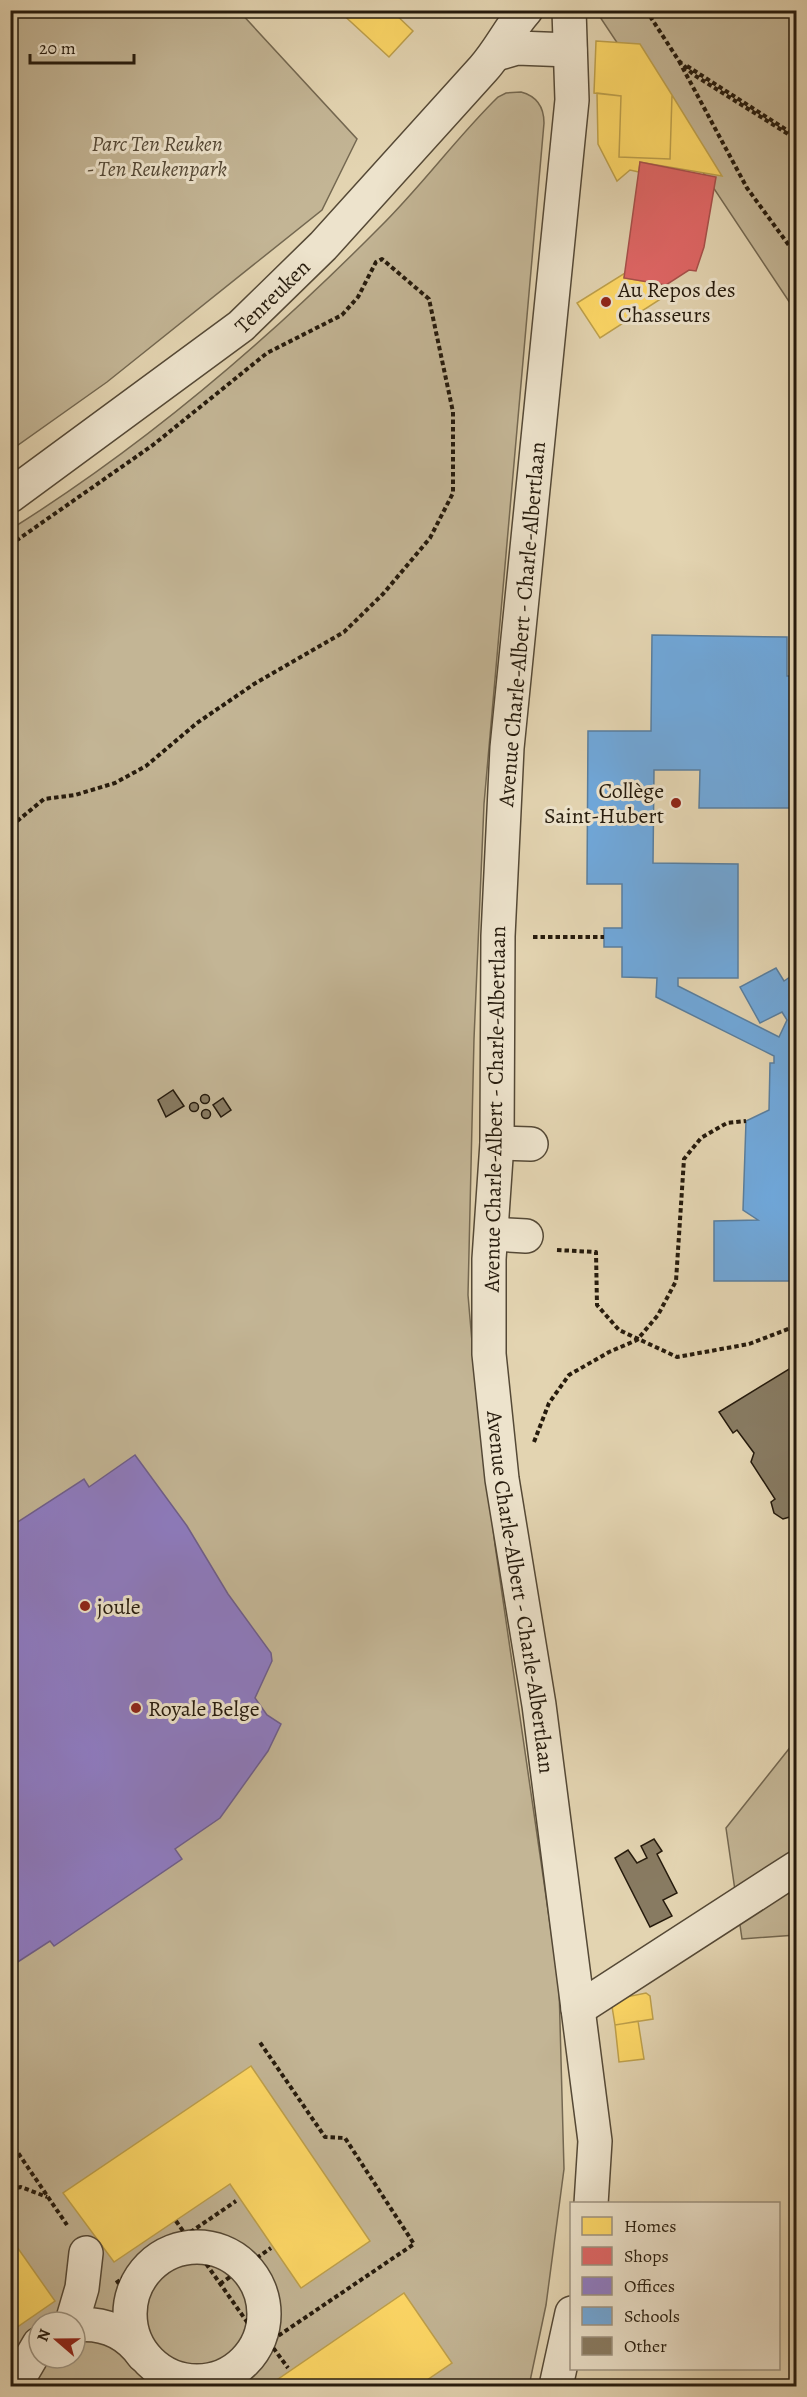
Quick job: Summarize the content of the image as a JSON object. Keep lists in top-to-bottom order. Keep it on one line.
{"streets":{"street":["Tenreuken","Avenue Charle-Albert - Charle-Albertlaan"]},"parks":["Parc Ten Reuken - Ten Reukenpark"],"places":["Au Repos des Chasseurs","Collège Saint-Hubert","joule","Royale Belge"],"legend":["Homes","Shops","Offices","Schools","Other"],"scale_bar":"20 m","north":"left"}
